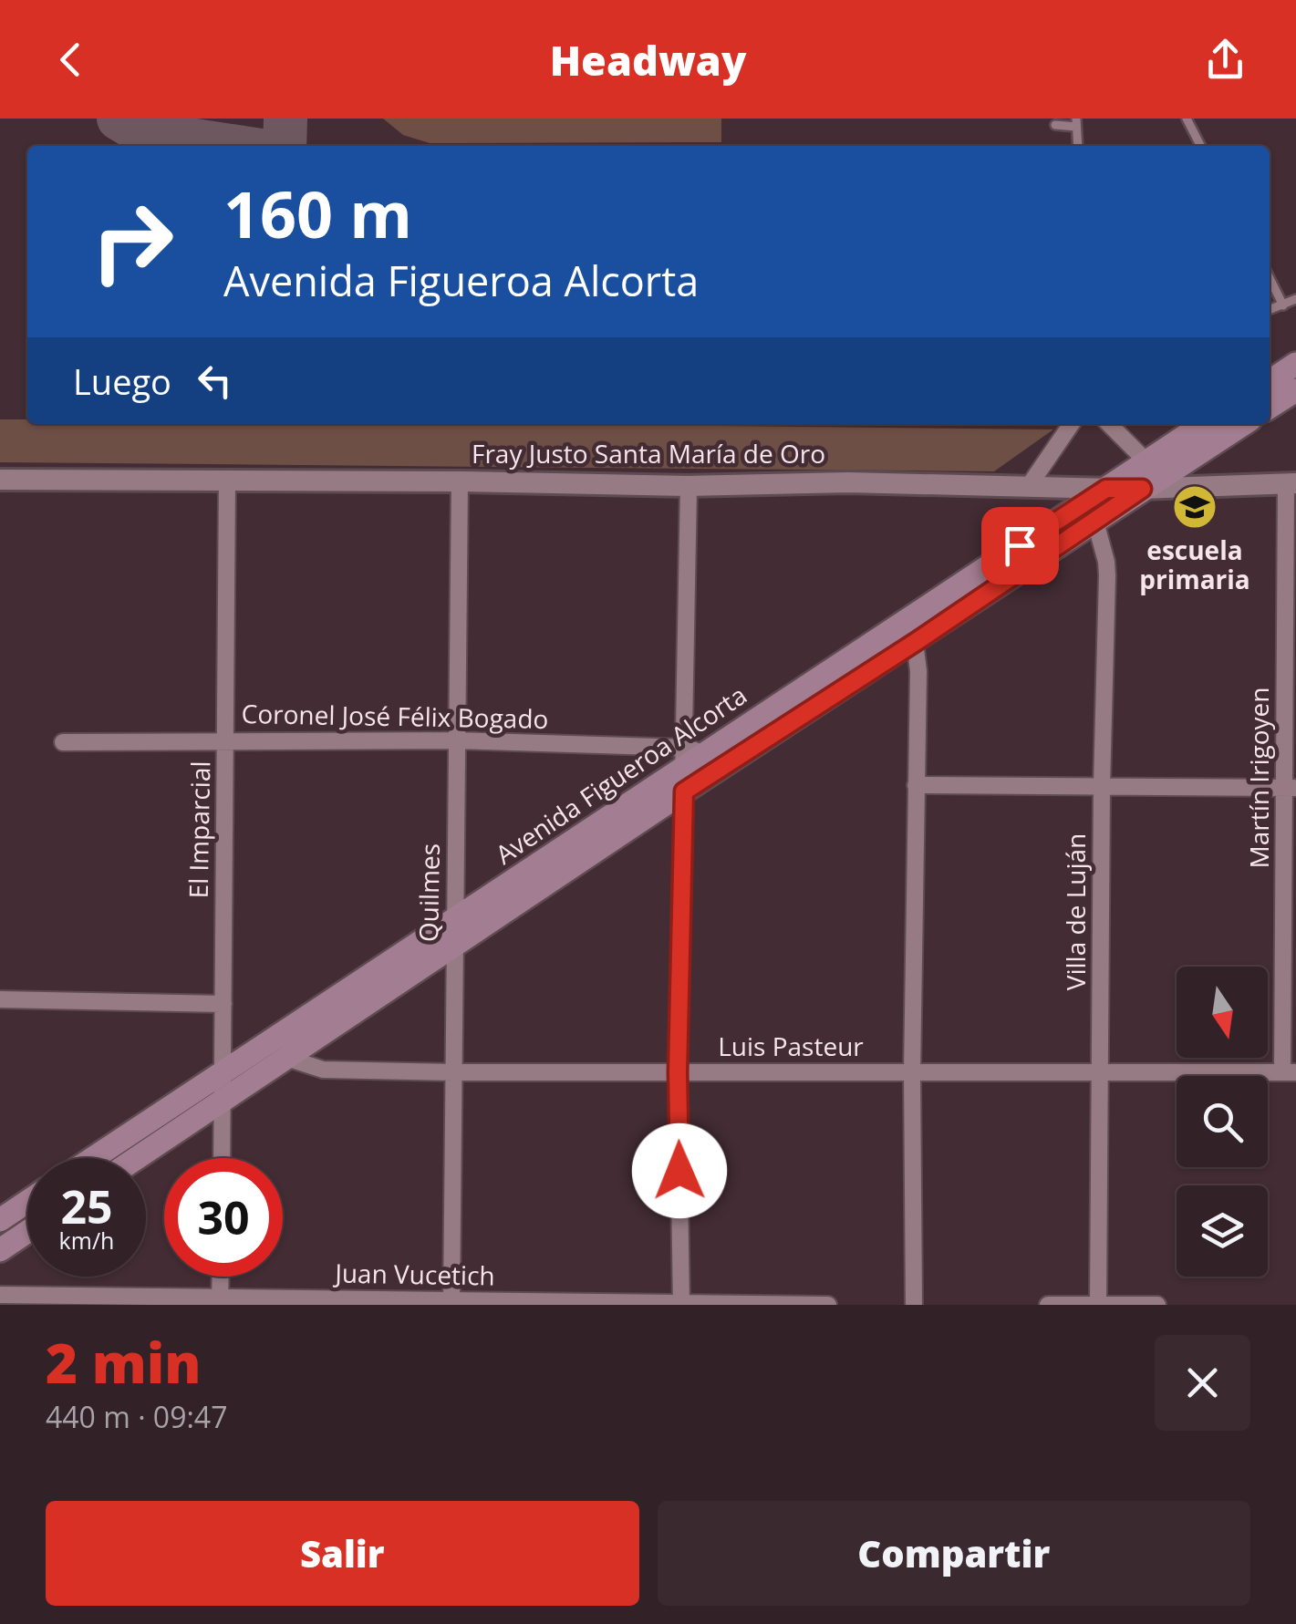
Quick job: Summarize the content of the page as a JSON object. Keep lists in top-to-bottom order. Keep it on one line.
{"streets":{"main road":["Avenida Figueroa Alcorta"],"street":["Fray Justo Santa María de Oro","Coronel José Félix Bogado","Martín Irigoyen","El Imparcial","Quilmes","Villa de Luján","Luis Pasteur","Juan Vucetich"]},"crossings":[["Fray Justo Santa María de Oro","Avenida Figueroa Alcorta"],["Fray Justo Santa María de Oro","El Imparcial"],["Fray Justo Santa María de Oro","Quilmes"],["Coronel José Félix Bogado","Avenida Figueroa Alcorta"],["Coronel José Félix Bogado","El Imparcial"],["Coronel José Félix Bogado","Quilmes"],["Avenida Figueroa Alcorta","El Imparcial"],["Avenida Figueroa Alcorta","Quilmes"],["Avenida Figueroa Alcorta","Villa de Luján"],["Avenida Figueroa Alcorta","Luis Pasteur"],["Martín Irigoyen","Luis Pasteur"],["Quilmes","Luis Pasteur"],["Quilmes","Juan Vucetich"],["Villa de Luján","Luis Pasteur"]],"places":{"school or university":["escuela primaria"]},"north":"bottom","page":{"header":"Headway","turn":["160 m","Avenida Figueroa Alcorta"],"then":"Luego","speed":"25 km/h","limit":"30","heading":["2 min","440 m · 09:47"],"buttons":["Salir","Compartir"]}}
